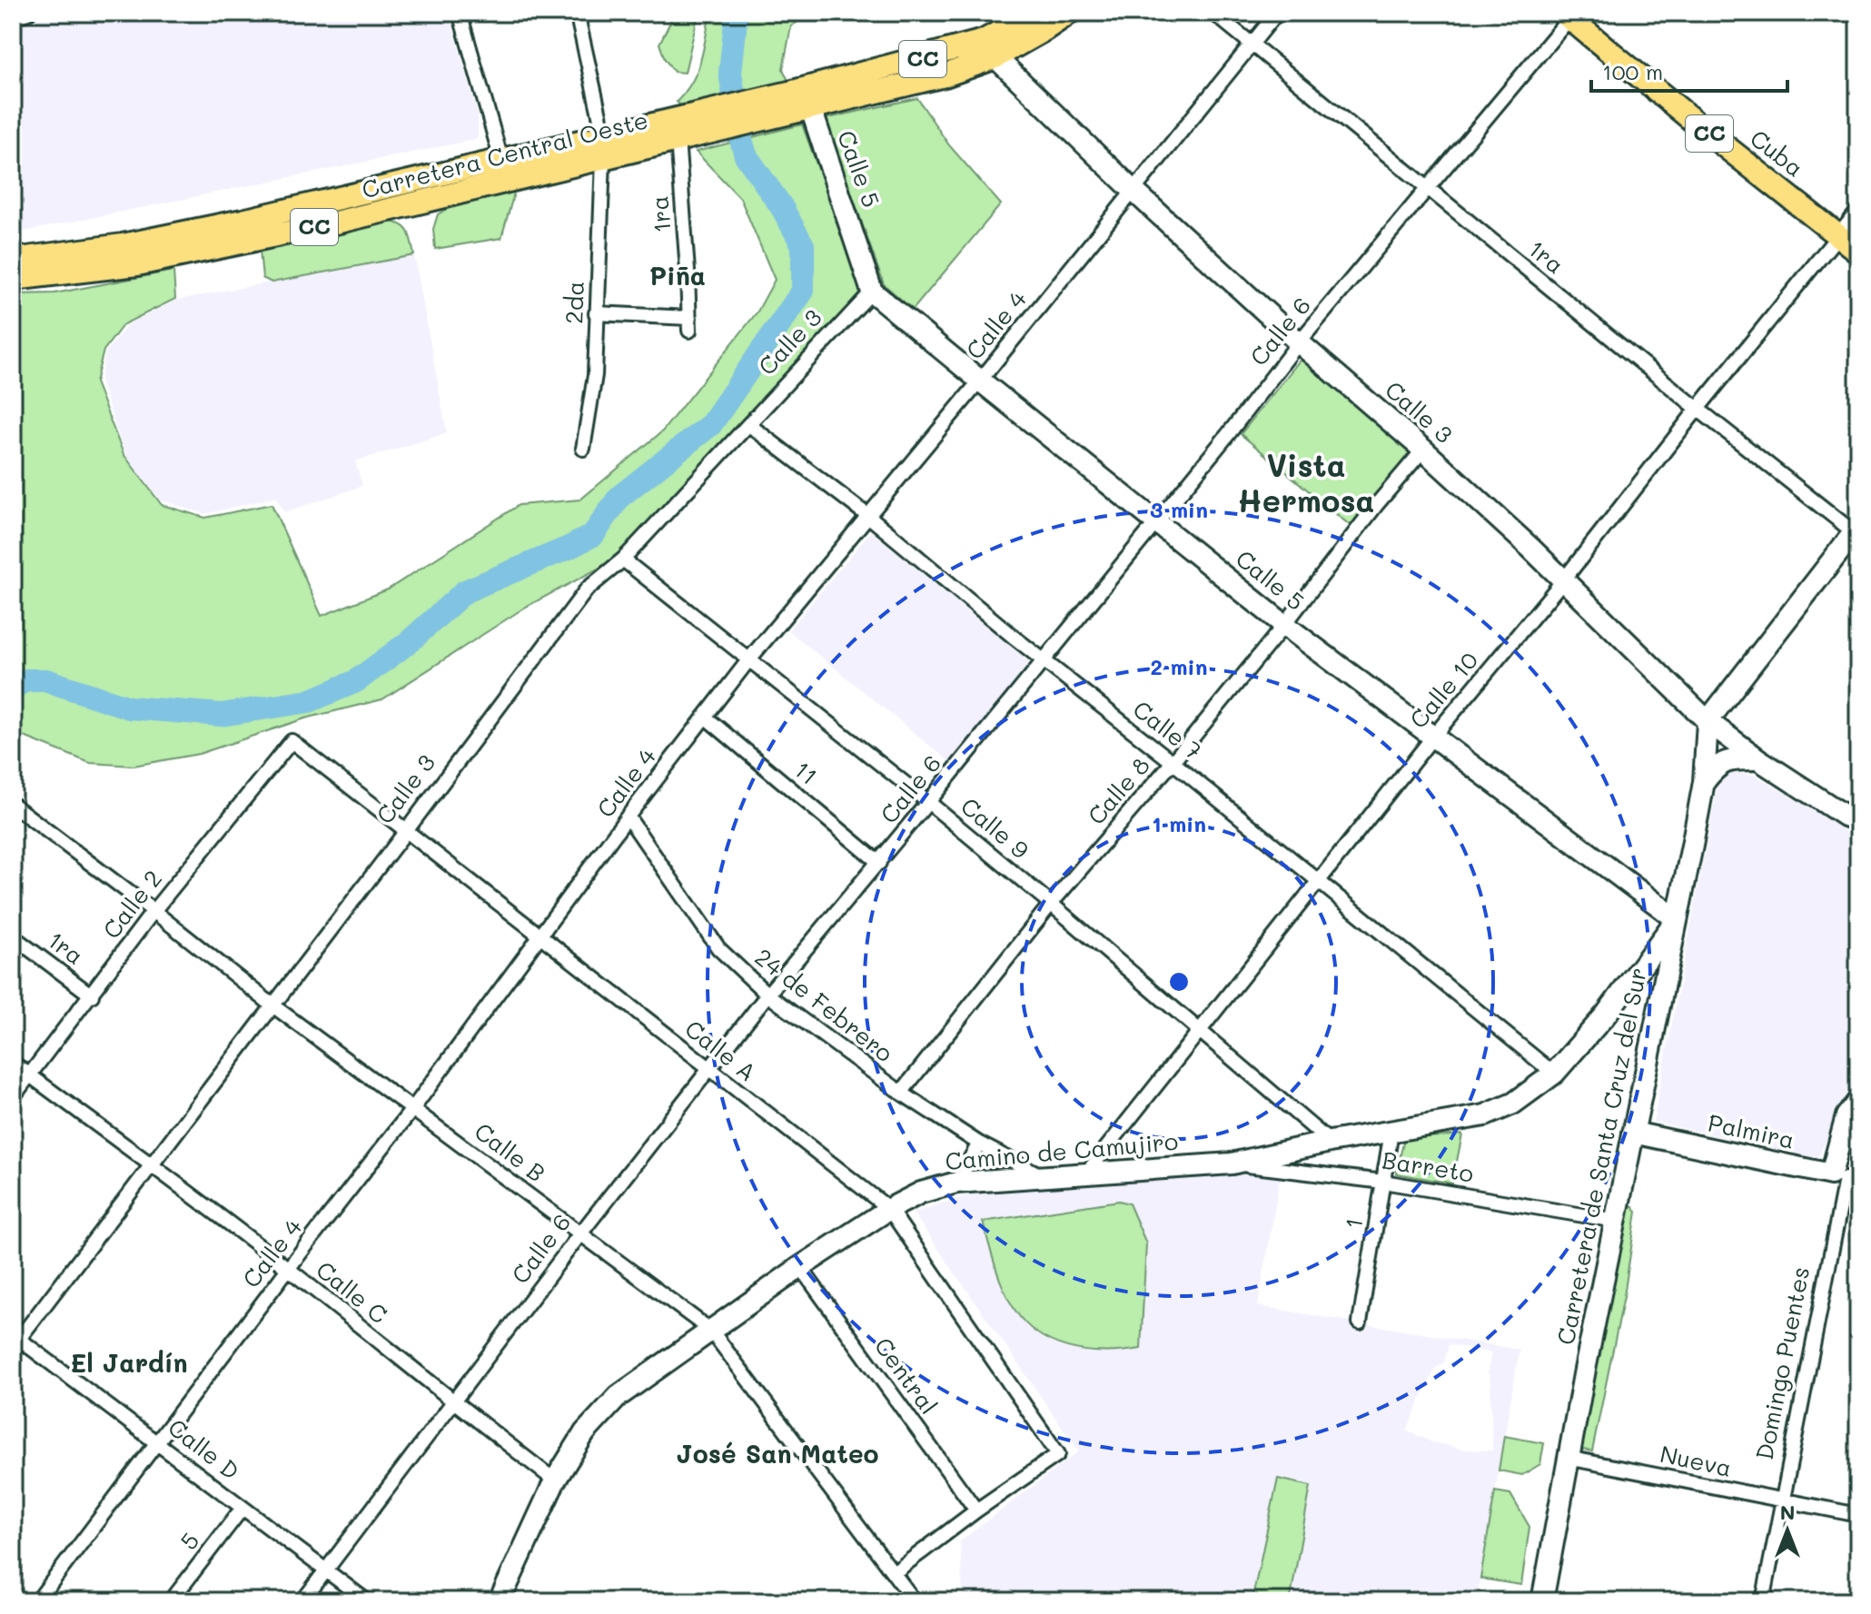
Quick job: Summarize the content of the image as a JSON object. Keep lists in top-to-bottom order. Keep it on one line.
{"streets":{"main road":["CC","Cuba","Carretera Central Oeste","Calle 5","Calle 3","Palmira","Camino de Camujiro","Carretera de Santa Cruz del Sur","Domingo Puentes"],"street":["1ra","2da","Calle 4","Calle 6","Calle 10","Calle 7","11","Calle 8","Calle 9","Calle 2","24 de Febrero","Calle A","Calle B","Barreto","1","Calle C","Central","Calle D","Nueva","5"]},"crossings":[["CC","Carretera Central Oeste"],["CC","Calle 5"],["CC","Calle 3"],["Cuba","Calle 6"],["Cuba","Calle 10"],["Carretera Central Oeste","Calle 5"],["Carretera Central Oeste","1ra"],["Carretera Central Oeste","2da"],["Calle 5","Calle 4"],["Calle 5","Calle 6"],["Calle 5","Calle 3"],["Calle 5","Calle 10"],["Calle 5","Calle 8"],["Calle 5","Camino de Camujiro"],["Calle 5","Carretera de Santa Cruz del Sur"],["1ra","2da"],["1ra","Calle 4"],["1ra","Calle 6"],["1ra","Calle 10"],["1ra","Calle 2"],["Calle 4","Calle 3"],["Calle 4","Calle 7"],["Calle 4","11"],["Calle 4","Calle 9"],["Calle 4","24 de Febrero"],["Calle 4","Calle A"],["Calle 4","Calle B"],["Calle 4","Calle C"],["Calle 4","Calle D"],["Calle 6","Calle 3"],["Calle 6","Calle 7"],["Calle 6","11"],["Calle 6","Calle 9"],["Calle 6","24 de Febrero"],["Calle 6","Calle A"],["Calle 6","Calle B"],["Calle 6","Calle C"],["Calle 6","Calle D"],["Calle 3","Calle 10"],["Calle 3","Calle 7"],["Calle 3","Calle 8"],["Calle 3","Calle 9"],["Calle 3","Calle A"],["Calle 3","Calle B"],["Calle 3","Carretera de Santa Cruz del Sur"],["Calle 3","Calle C"],["Calle 3","Calle D"],["Calle 10","Calle 7"],["Calle 10","Calle 9"],["Calle 10","Camino de Camujiro"],["Calle 7","Calle 8"],["Calle 7","Camino de Camujiro"],["Calle 8","Calle 9"],["Calle 8","24 de Febrero"],["Calle 9","Camino de Camujiro"],["Calle 2","Calle A"],["Calle 2","Calle B"],["Calle 2","Calle C"],["24 de Febrero","Camino de Camujiro"],["Calle A","Camino de Camujiro"],["Calle A","Central"],["Palmira","Carretera de Santa Cruz del Sur"],["Palmira","Domingo Puentes"],["Camino de Camujiro","Calle B"],["Camino de Camujiro","Carretera de Santa Cruz del Sur"],["Camino de Camujiro","Barreto"],["Camino de Camujiro","1"],["Camino de Camujiro","Calle C"],["Camino de Camujiro","Central"],["Carretera de Santa Cruz del Sur","Barreto"],["Carretera de Santa Cruz del Sur","Nueva"],["Barreto","1"],["Domingo Puentes","Nueva"],["Calle D","5"]],"districts":["Piña","Vista Hermosa","El Jardín","José San Mateo"],"scale_bar":"100 m","north":"top","rings":["3 min","2 min","1 min"]}
